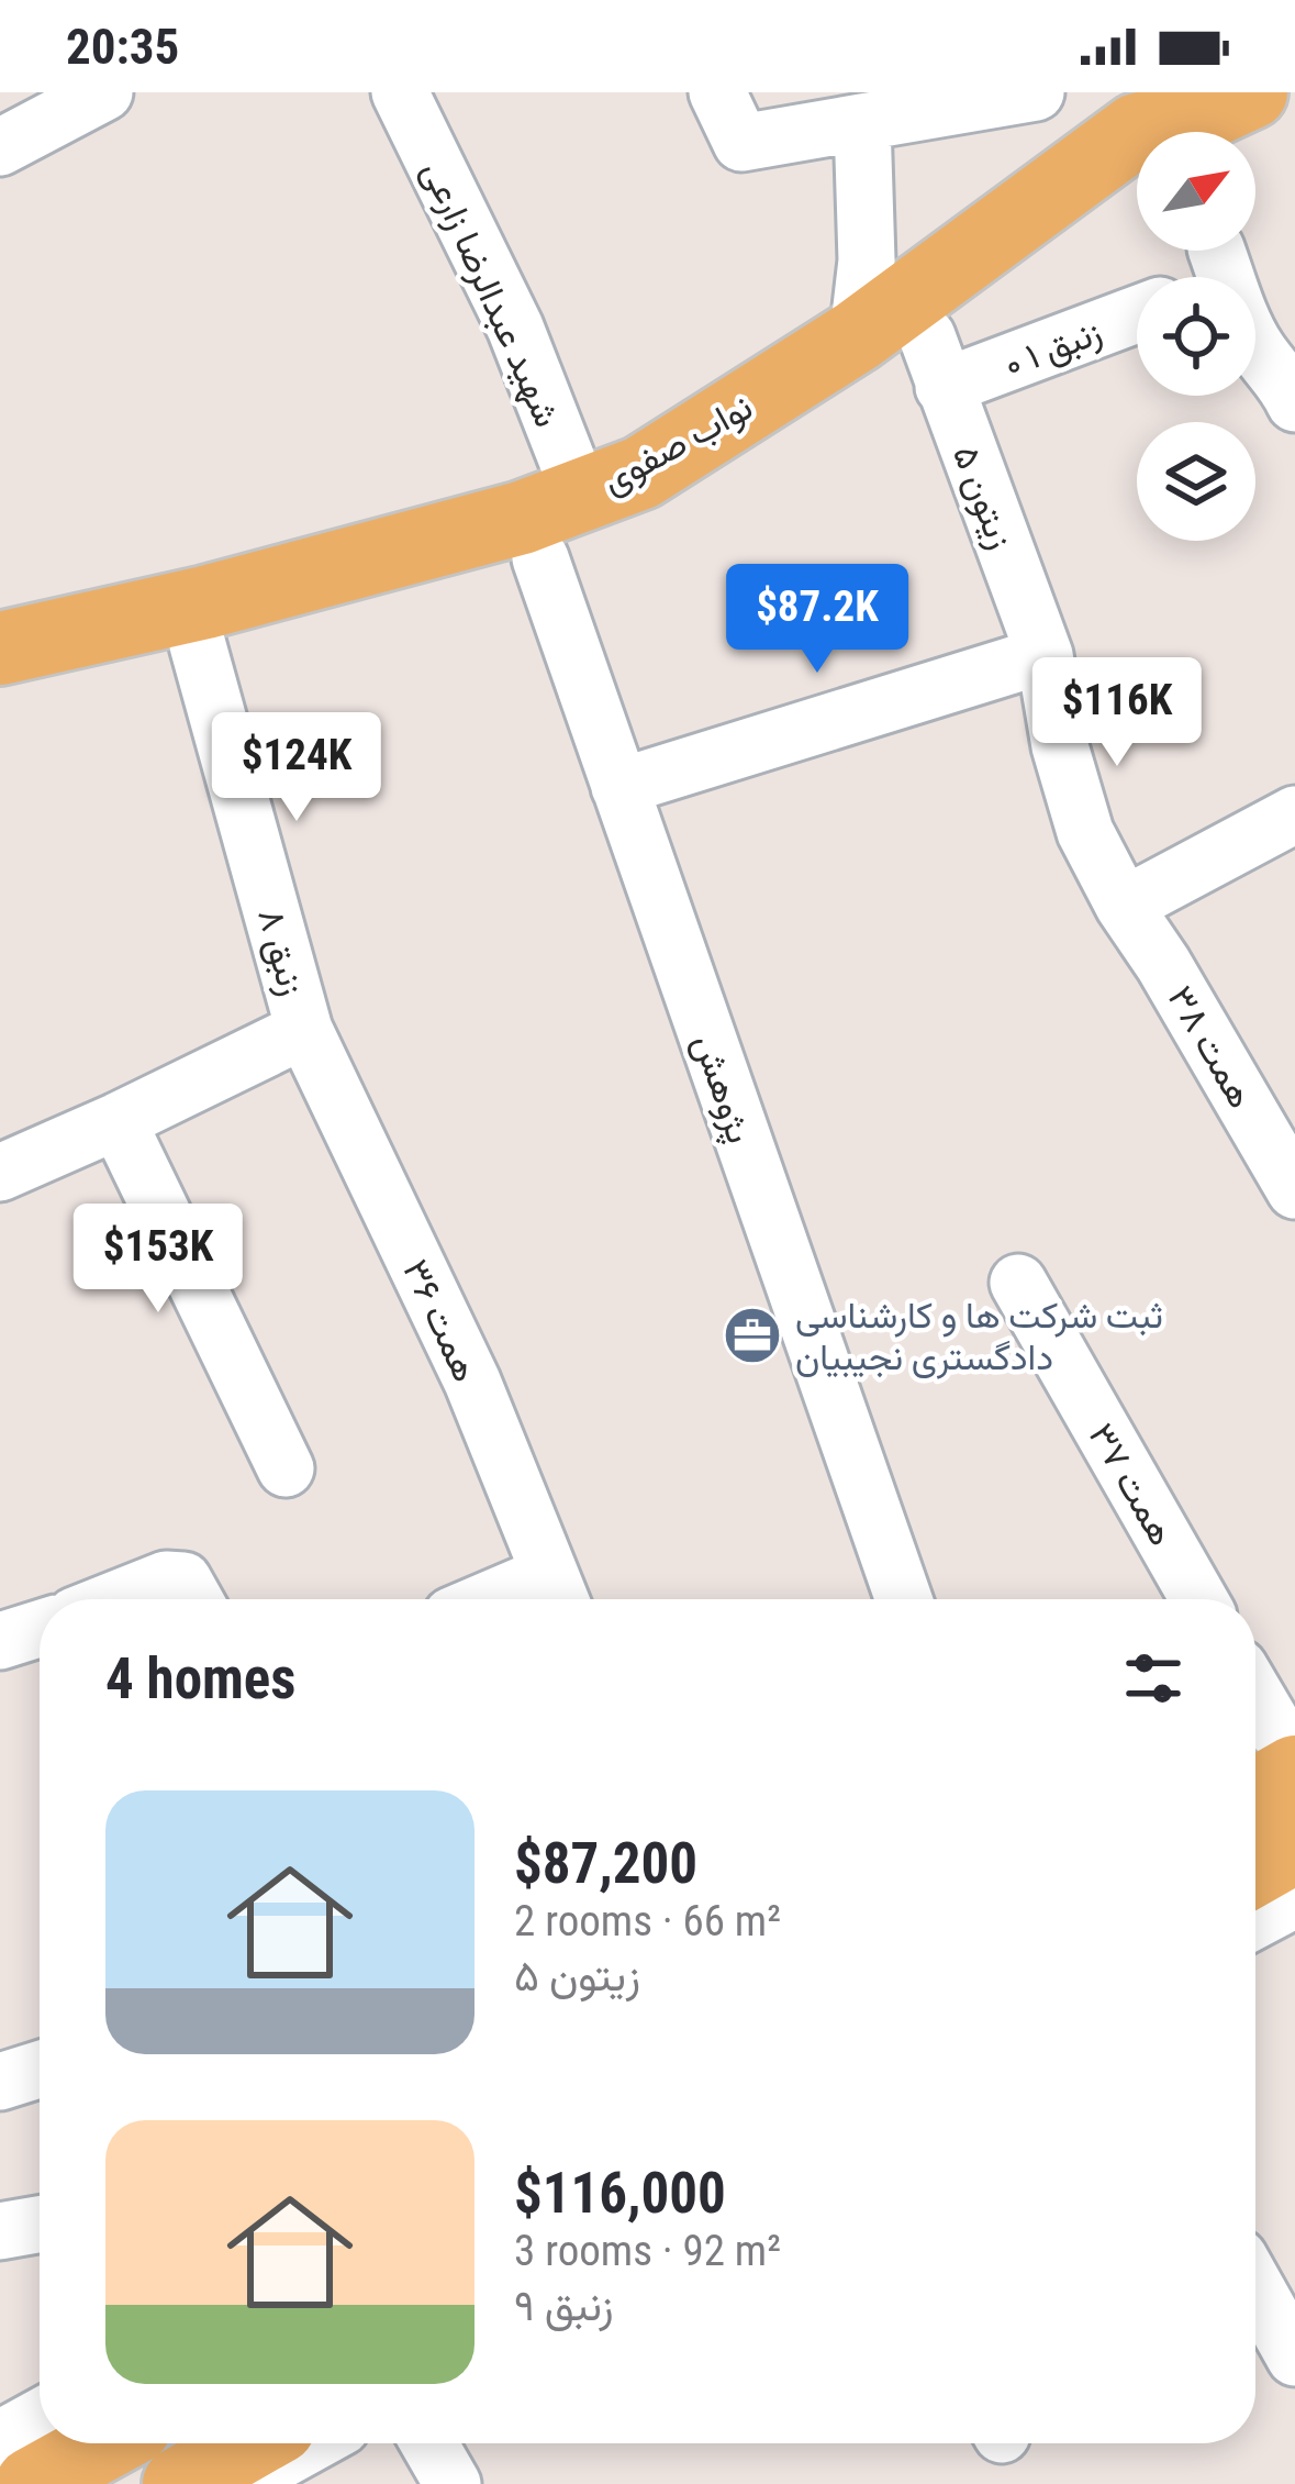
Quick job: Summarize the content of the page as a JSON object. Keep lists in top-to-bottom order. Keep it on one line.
{"streets":{"main road":["نواب صفوی"],"street":["شهید عبدالرضا زارعی","زنبق ۱ ۰","زیتون ۵","زنبق ۸","همت ۳۸","پژوهش","همت ۳۶","همت ۳۷"]},"crossings":[["شهید عبدالرضا زارعی","نواب صفوی"],["زنبق ۱ ۰","نواب صفوی"],["زنبق ۱ ۰","زیتون ۵"],["نواب صفوی","زیتون ۵"],["نواب صفوی","زنبق ۸"],["نواب صفوی","پژوهش"],["زیتون ۵","همت ۳۸"],["زنبق ۸","همت ۳۶"]],"places":{"office":["ثبت شرکت ها و کارشناسی دادگستری نجیبیان"]},"north":"top right","page":{"status":"20:35","price":["$87.2K","$116K","$124K","$153K"],"heading":"4 homes","list":[{"name":"$87,200","note":"2 rooms · 66 m² · زیتون ۵"},{"name":"$116,000","note":"3 rooms · 92 m² · زنبق ۹"}]}}
